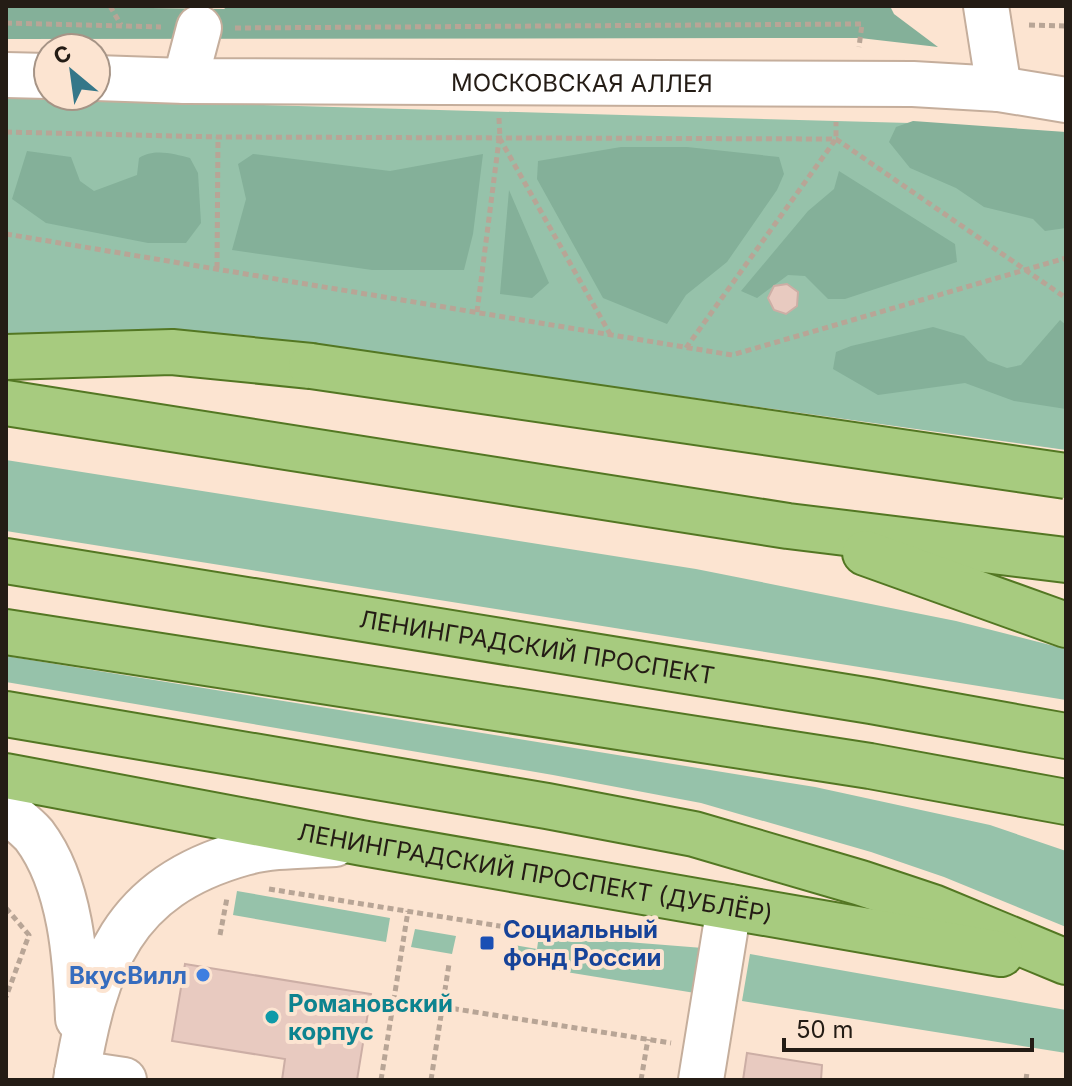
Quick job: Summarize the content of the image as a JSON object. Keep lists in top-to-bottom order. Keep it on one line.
{"streets":{"main road":["ЛЕНИНГРАДСКИЙ ПРОСПЕКТ","ЛЕНИНГРАДСКИЙ ПРОСПЕКТ (ДУБЛЁР)"],"street":["МОСКОВСКАЯ АЛЛЕЯ"]},"places":{"transit":["Социальный фонд России"],"other":["ВкусВилл","Романовский корпус"]},"scale_bar":"50 m","north":"top left"}
